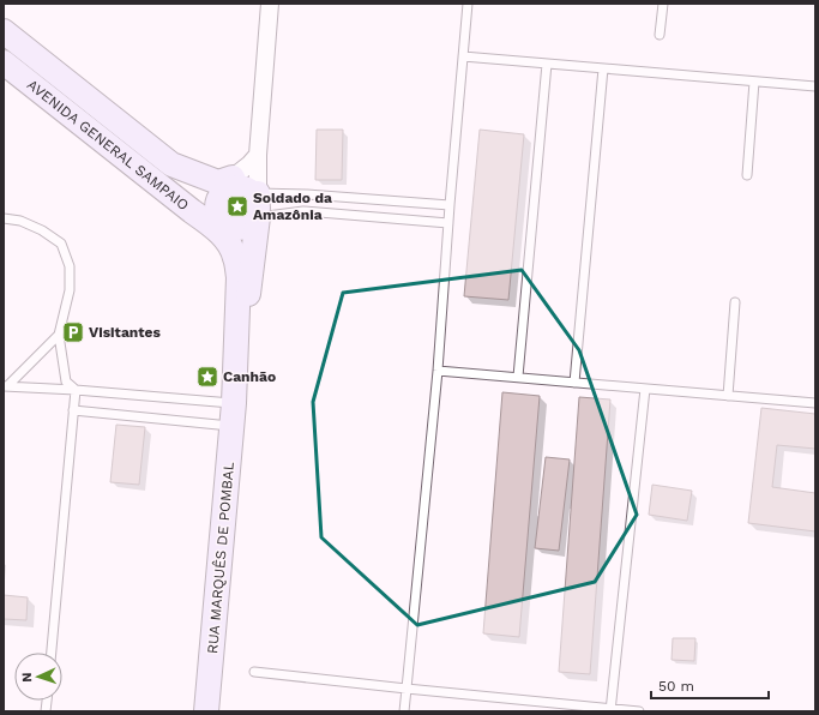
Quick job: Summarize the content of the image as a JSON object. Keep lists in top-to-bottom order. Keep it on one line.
{"streets":{"street":["AVENIDA GENERAL SAMPAIO","RUA MARQUÊS DE POMBAL"]},"crossings":[["AVENIDA GENERAL SAMPAIO","RUA MARQUÊS DE POMBAL"]],"places":{"place":["Soldado da Amazônia","Canhão"],"parking":["Visitantes"]},"scale_bar":"50 m","north":"left"}
